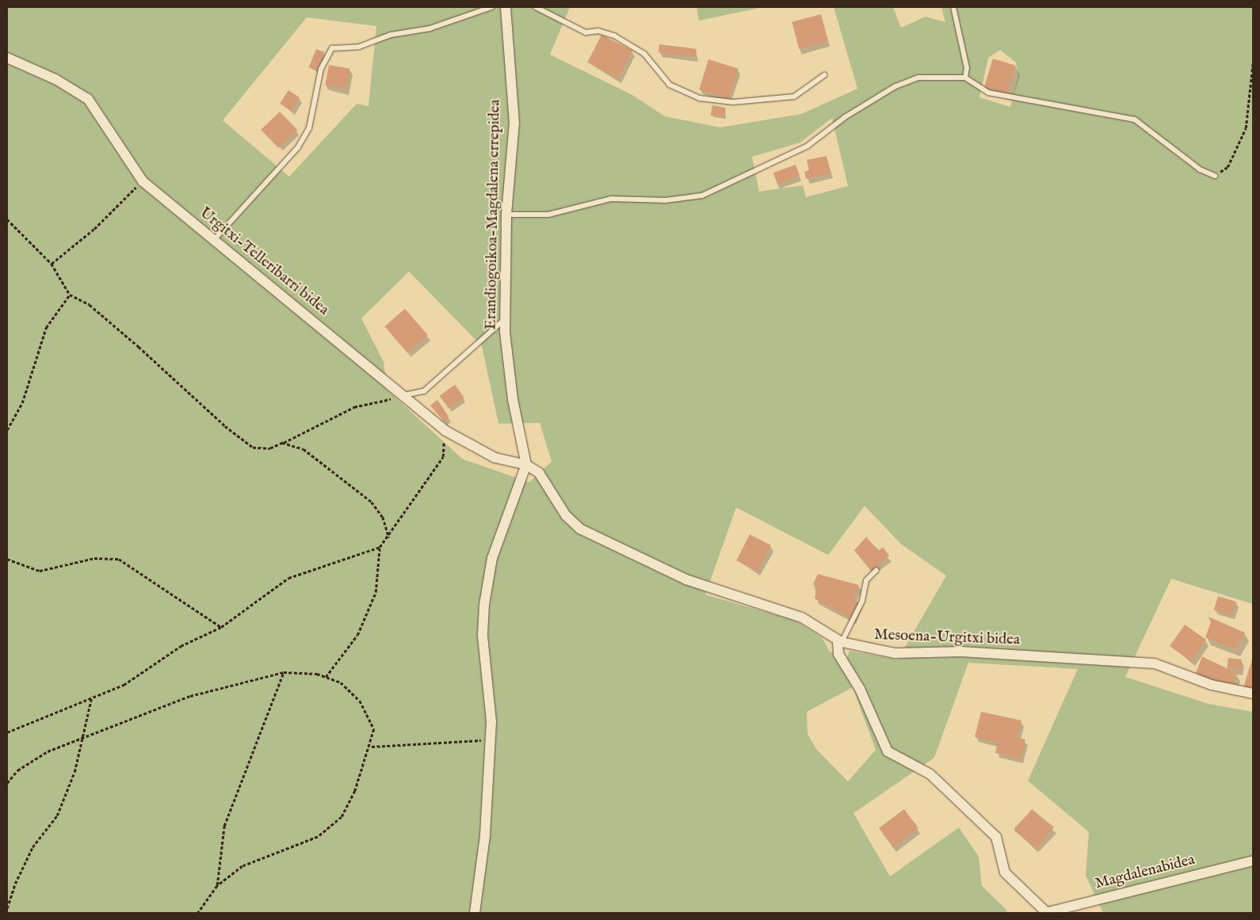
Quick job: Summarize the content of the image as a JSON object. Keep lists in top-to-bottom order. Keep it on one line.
{"streets":{"street":["Erandiogoikoa-Magdalena errepidea","Urgitxi-Telleribarri bidea","Mesoena-Urgitxi bidea","Magdalenabidea"]},"crossings":[["Erandiogoikoa-Magdalena errepidea","Urgitxi-Telleribarri bidea"],["Erandiogoikoa-Magdalena errepidea","Mesoena-Urgitxi bidea"],["Urgitxi-Telleribarri bidea","Mesoena-Urgitxi bidea"]]}
